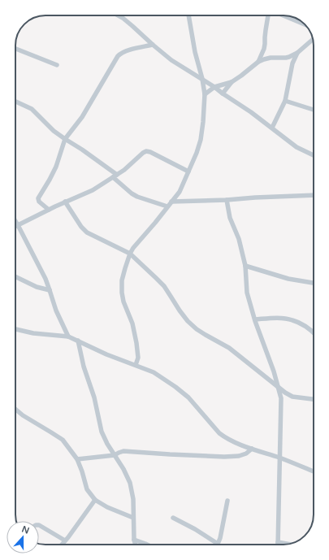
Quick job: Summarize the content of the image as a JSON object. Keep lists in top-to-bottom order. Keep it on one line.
{"north":"top"}
